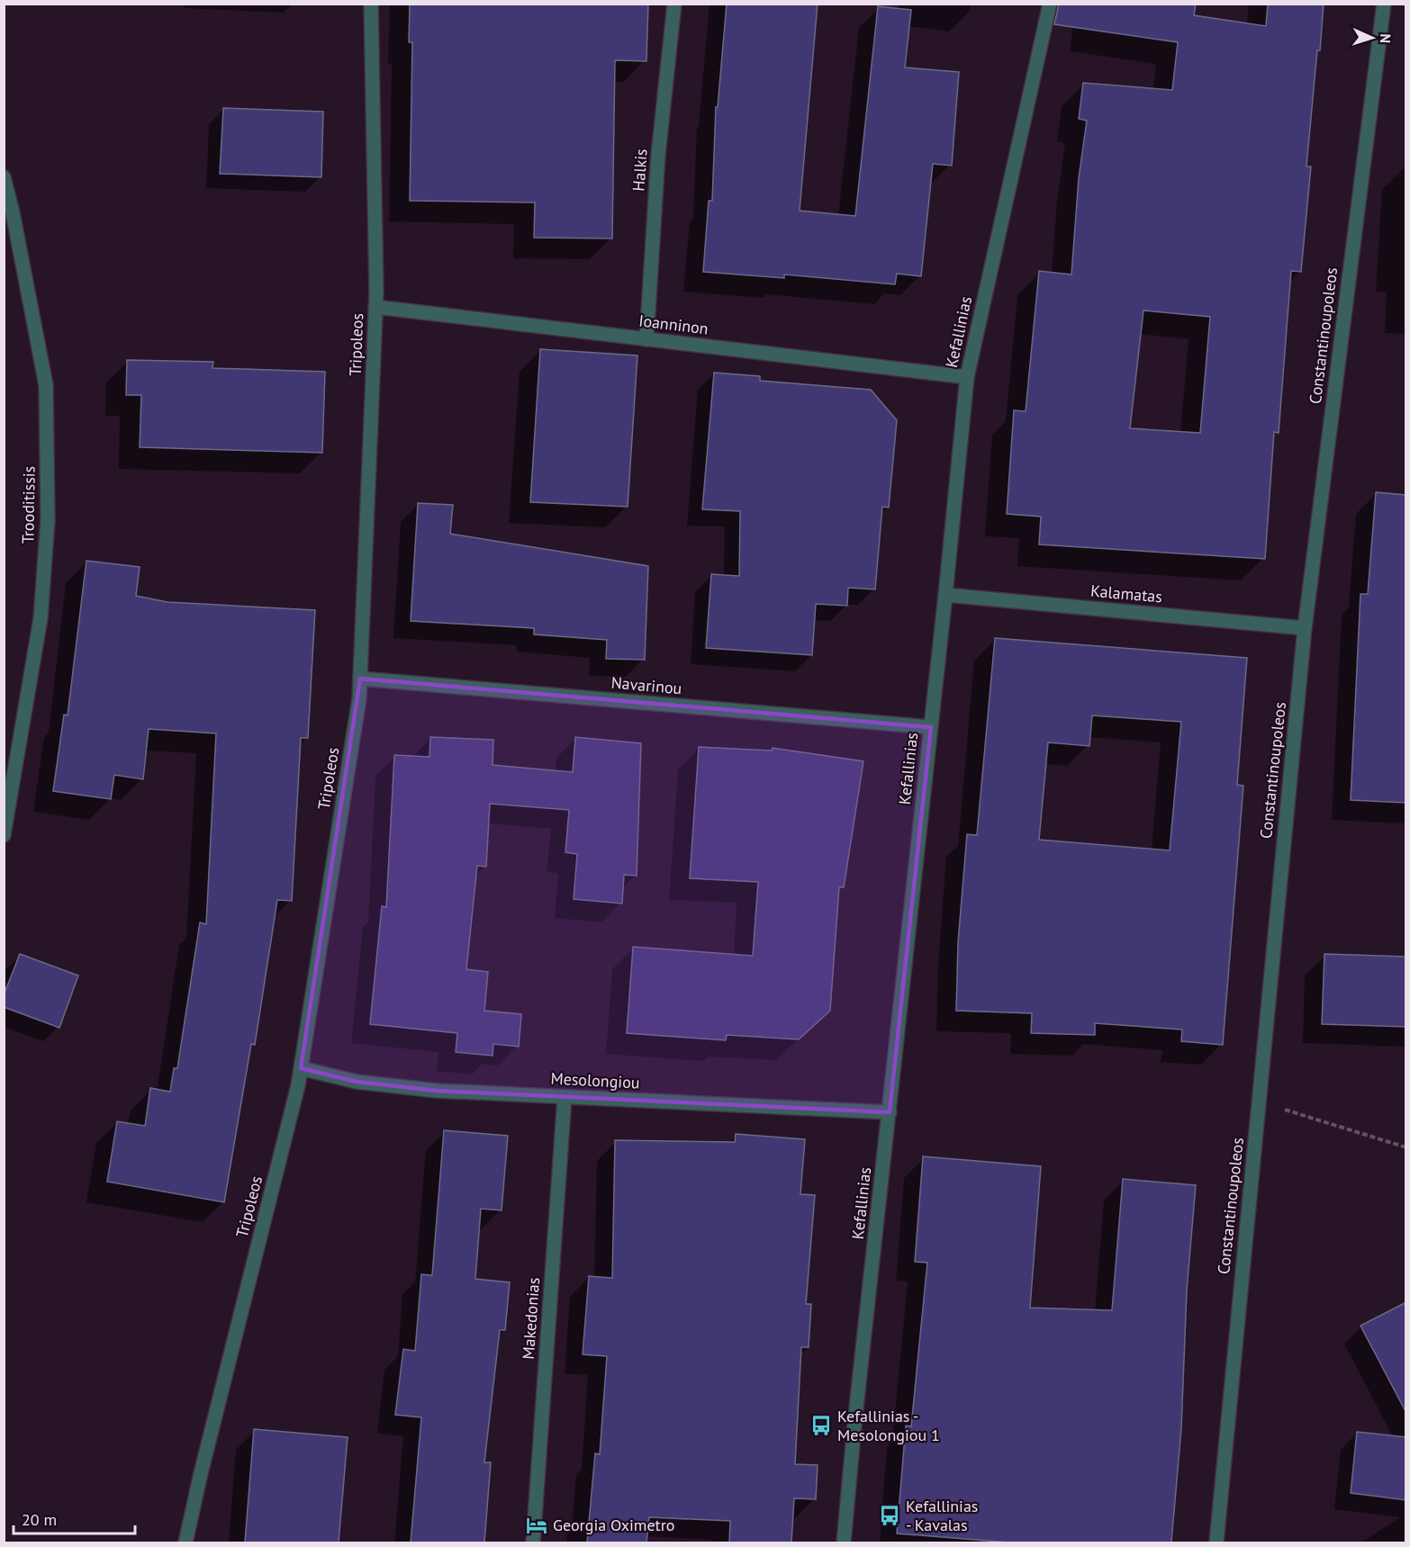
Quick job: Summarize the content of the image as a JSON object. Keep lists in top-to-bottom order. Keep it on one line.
{"streets":{"street":["Halkis","Ioanninon","Kefallinias","Constantinoupoleos","Tripoleos","Trooditissis","Kalamatas","Navarinou","Mesolongiou","Makedonias"]},"crossings":[["Halkis","Ioanninon"],["Ioanninon","Kefallinias"],["Ioanninon","Tripoleos"],["Kefallinias","Kalamatas"],["Kefallinias","Navarinou"],["Kefallinias","Mesolongiou"],["Constantinoupoleos","Kalamatas"],["Tripoleos","Navarinou"],["Tripoleos","Mesolongiou"],["Mesolongiou","Makedonias"]],"places":{"bus stop":["Kefallinias - Mesolongiou 1","Kefallinias - Kavalas"],"hotel":["Georgia Oximetro"]},"scale_bar":"20 m","north":"right"}
